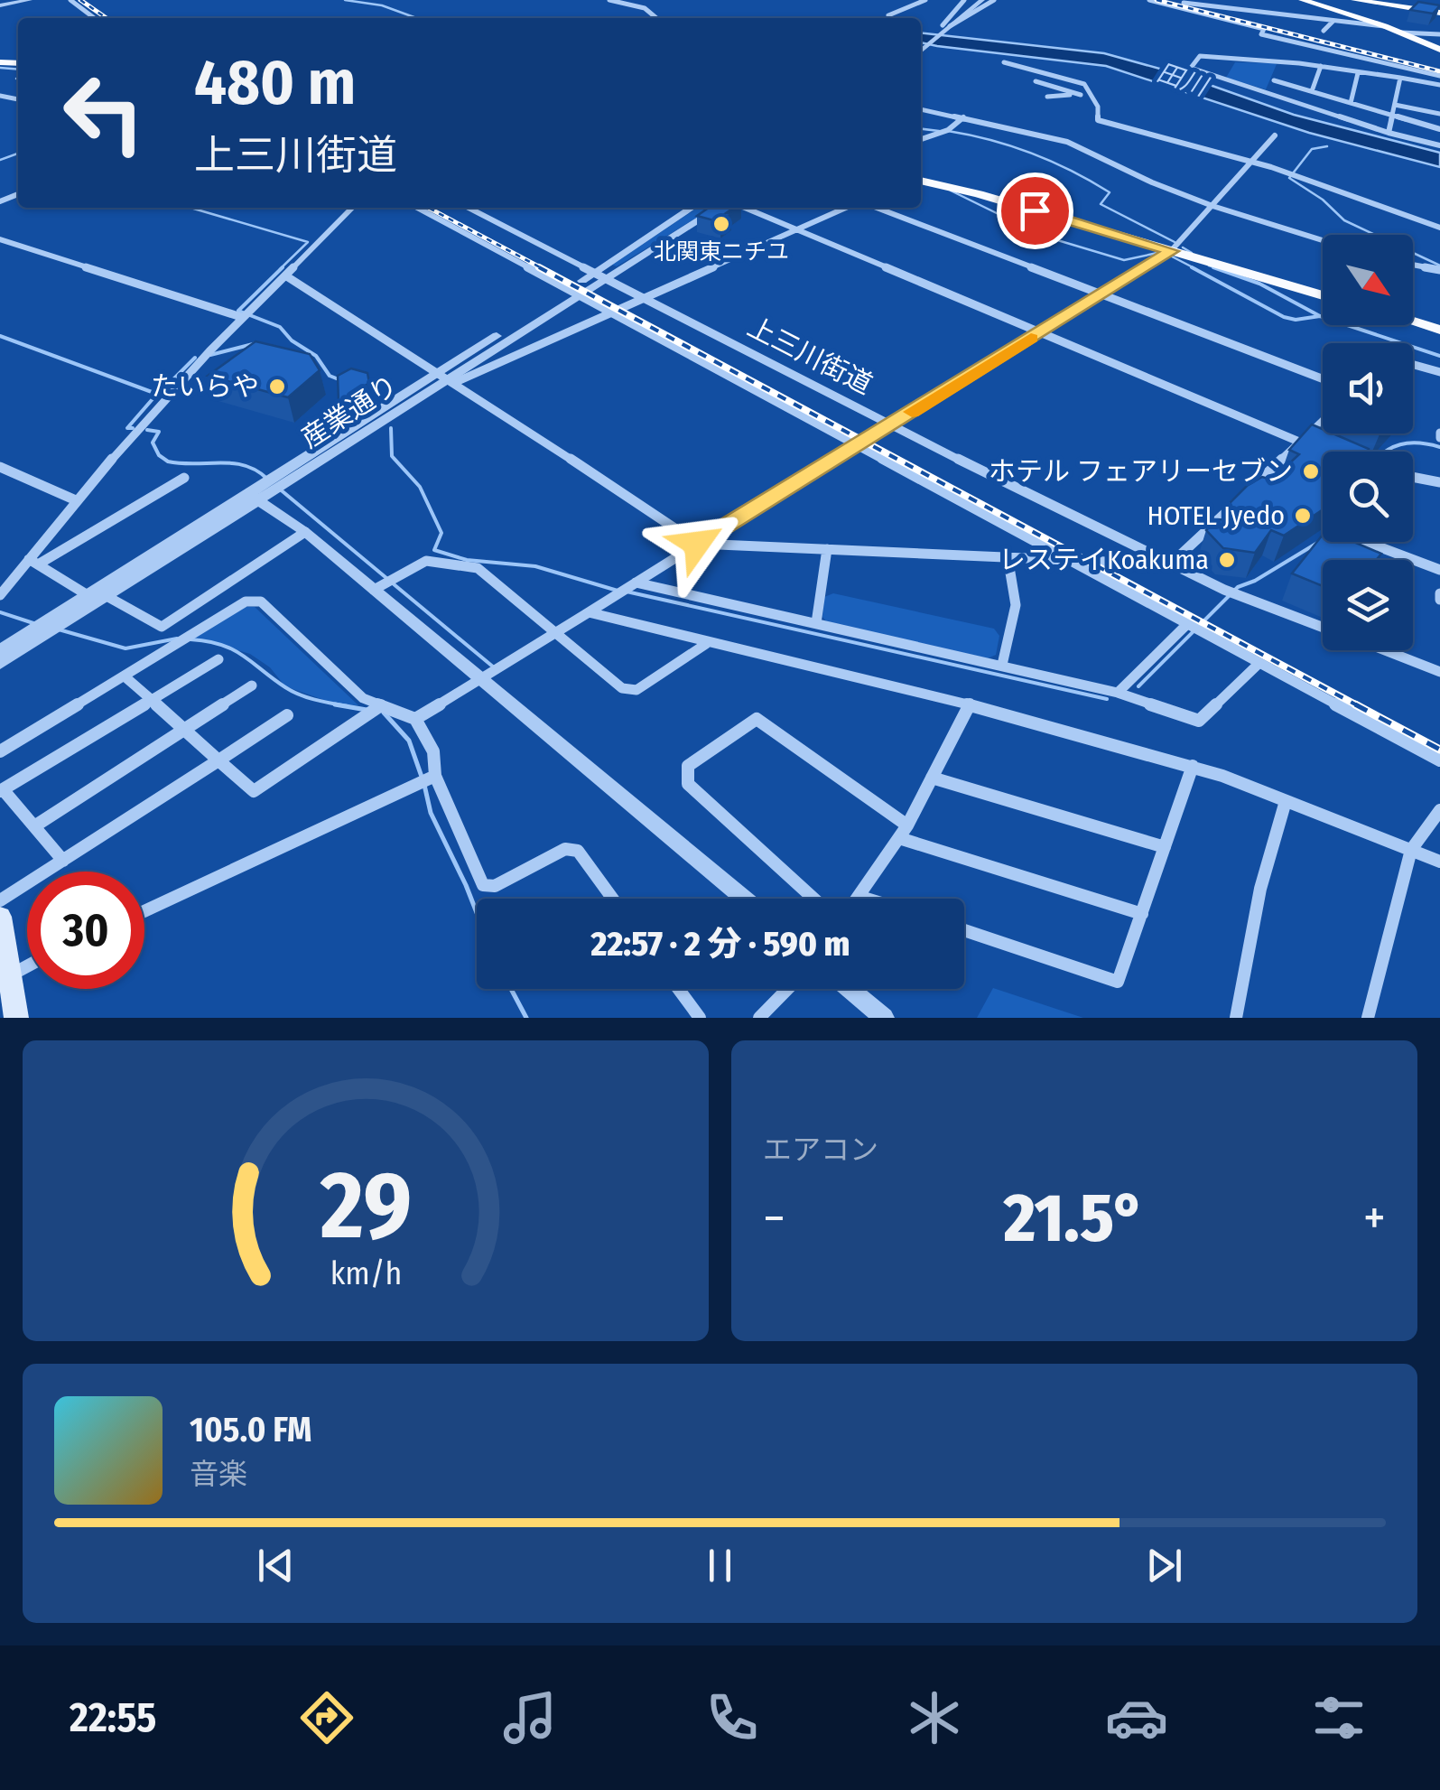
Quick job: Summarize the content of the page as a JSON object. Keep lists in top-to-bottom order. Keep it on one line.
{"streets":{"street":["上三川街道","産業通り"]},"crossings":[["上三川街道","産業通り"]],"water":["田川"],"places":["北関東ニチユ","たいらや","ホテル フェアリーセブン","HOTEL Jyedo","レステイKoakuma"],"north":"bottom right","page":{"turn":["480 m","上三川街道"],"limit":"30","trip":"22:57 · 2 分 · 590 m","tile":"エアコン","heat":["−","21.5°","+"],"song":["105.0 FM","音楽"],"tabs":"22:55","gauge":["29","km/h"]}}
